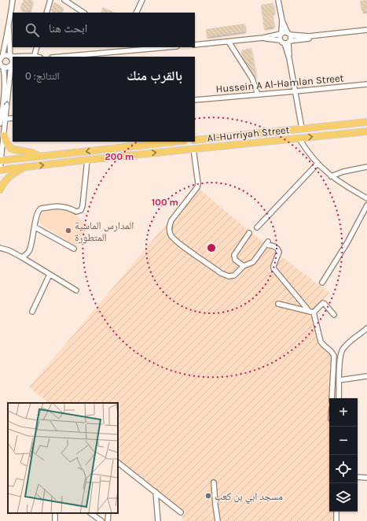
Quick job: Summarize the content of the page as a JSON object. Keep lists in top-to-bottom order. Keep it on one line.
{"streets":{"highway":["Al-Hurriyah Street"],"street":["Hussein A Al-Hamlan Street"]},"places":["المدارس الماسية المتطورة","مسجد ابي بن كعب"],"page":{"search":"ابحث هنا","heading":["بالقرب منك","النتائج: 0"],"map_buttons":["+","−"]},"rings":["200 m","100 m"]}
